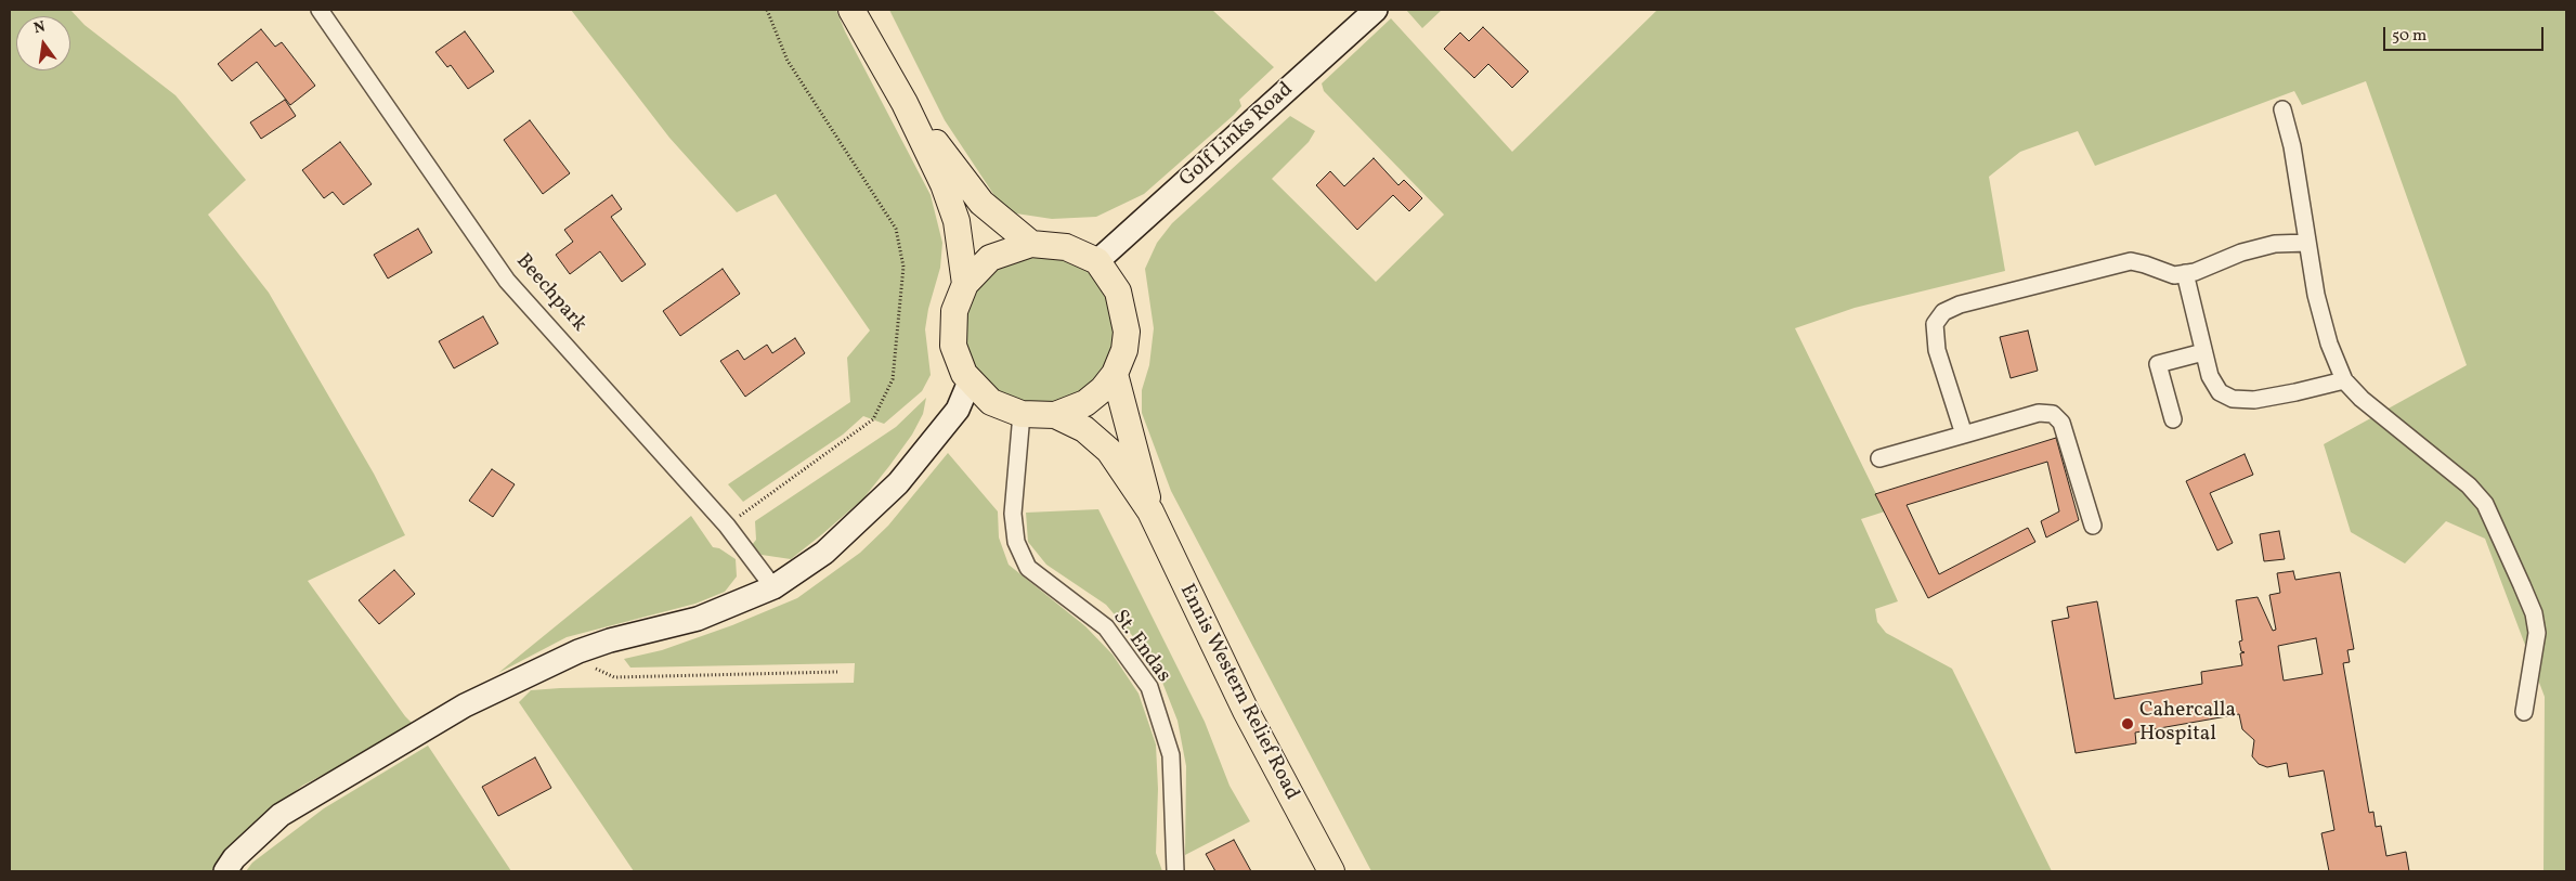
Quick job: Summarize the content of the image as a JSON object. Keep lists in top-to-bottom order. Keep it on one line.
{"streets":{"main road":["Golf Links Road","Ennis Western Relief Road"],"street":["Beechpark","St. Endas"]},"crossings":[["Golf Links Road","St. Endas"],["Golf Links Road","Ennis Western Relief Road"],["St. Endas","Ennis Western Relief Road"]],"places":["Cahercalla Hospital"],"scale_bar":"50 m","north":"top"}
